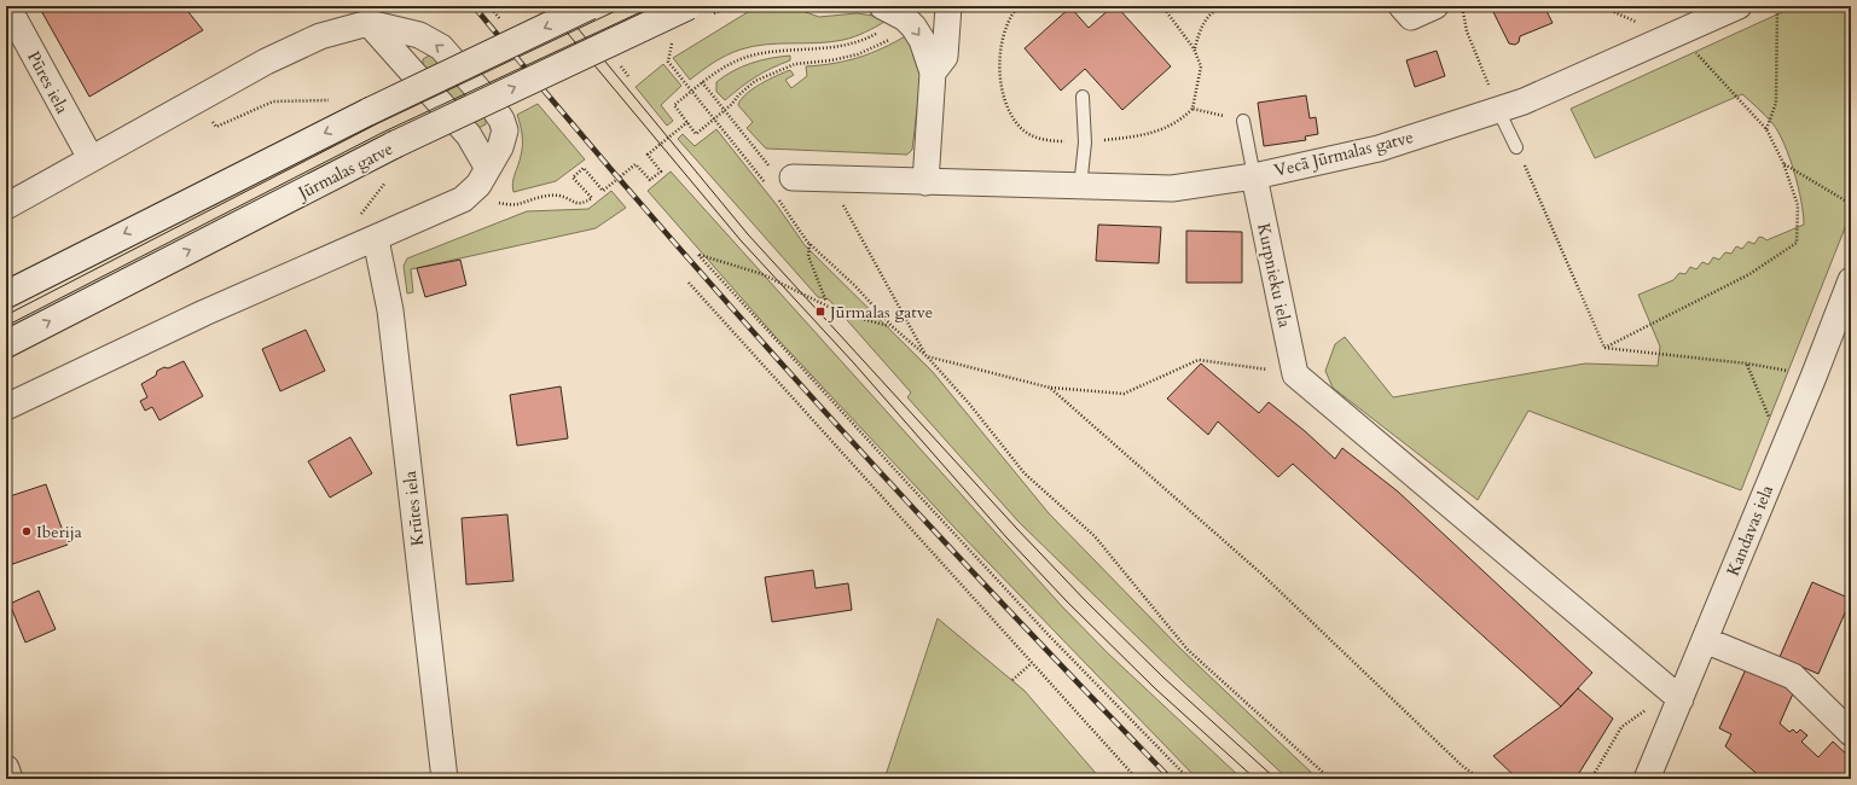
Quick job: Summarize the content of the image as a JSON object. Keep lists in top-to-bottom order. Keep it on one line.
{"streets":{"main road":["Jūrmalas gatve"],"street":["Pūres iela","Vecā Jūrmalas gatve","Kurpnieku iela","Krūtes iela","Kandavas iela"]},"crossings":[["Vecā Jūrmalas gatve","Kurpnieku iela"]],"places":{"transit":["Jūrmalas gatve"],"other":["Iberija"]}}
